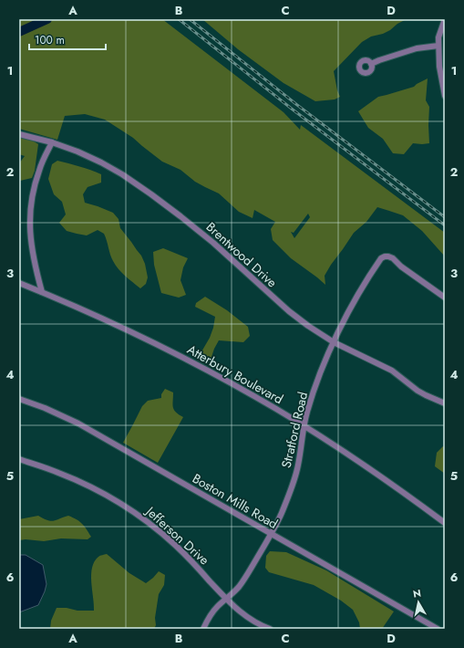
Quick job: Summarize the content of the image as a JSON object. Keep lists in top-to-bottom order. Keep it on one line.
{"streets":{"street":["Brentwood Drive","Atterbury Boulevard","Stratford Road","Boston Mills Road","Jefferson Drive"]},"crossings":[["Brentwood Drive","Stratford Road"],["Atterbury Boulevard","Stratford Road"],["Stratford Road","Boston Mills Road"],["Stratford Road","Jefferson Drive"]],"scale_bar":"100 m","north":"top","grid":{"columns":["A","B","C","D"],"rows":["1","2","3","4","5","6"]}}
